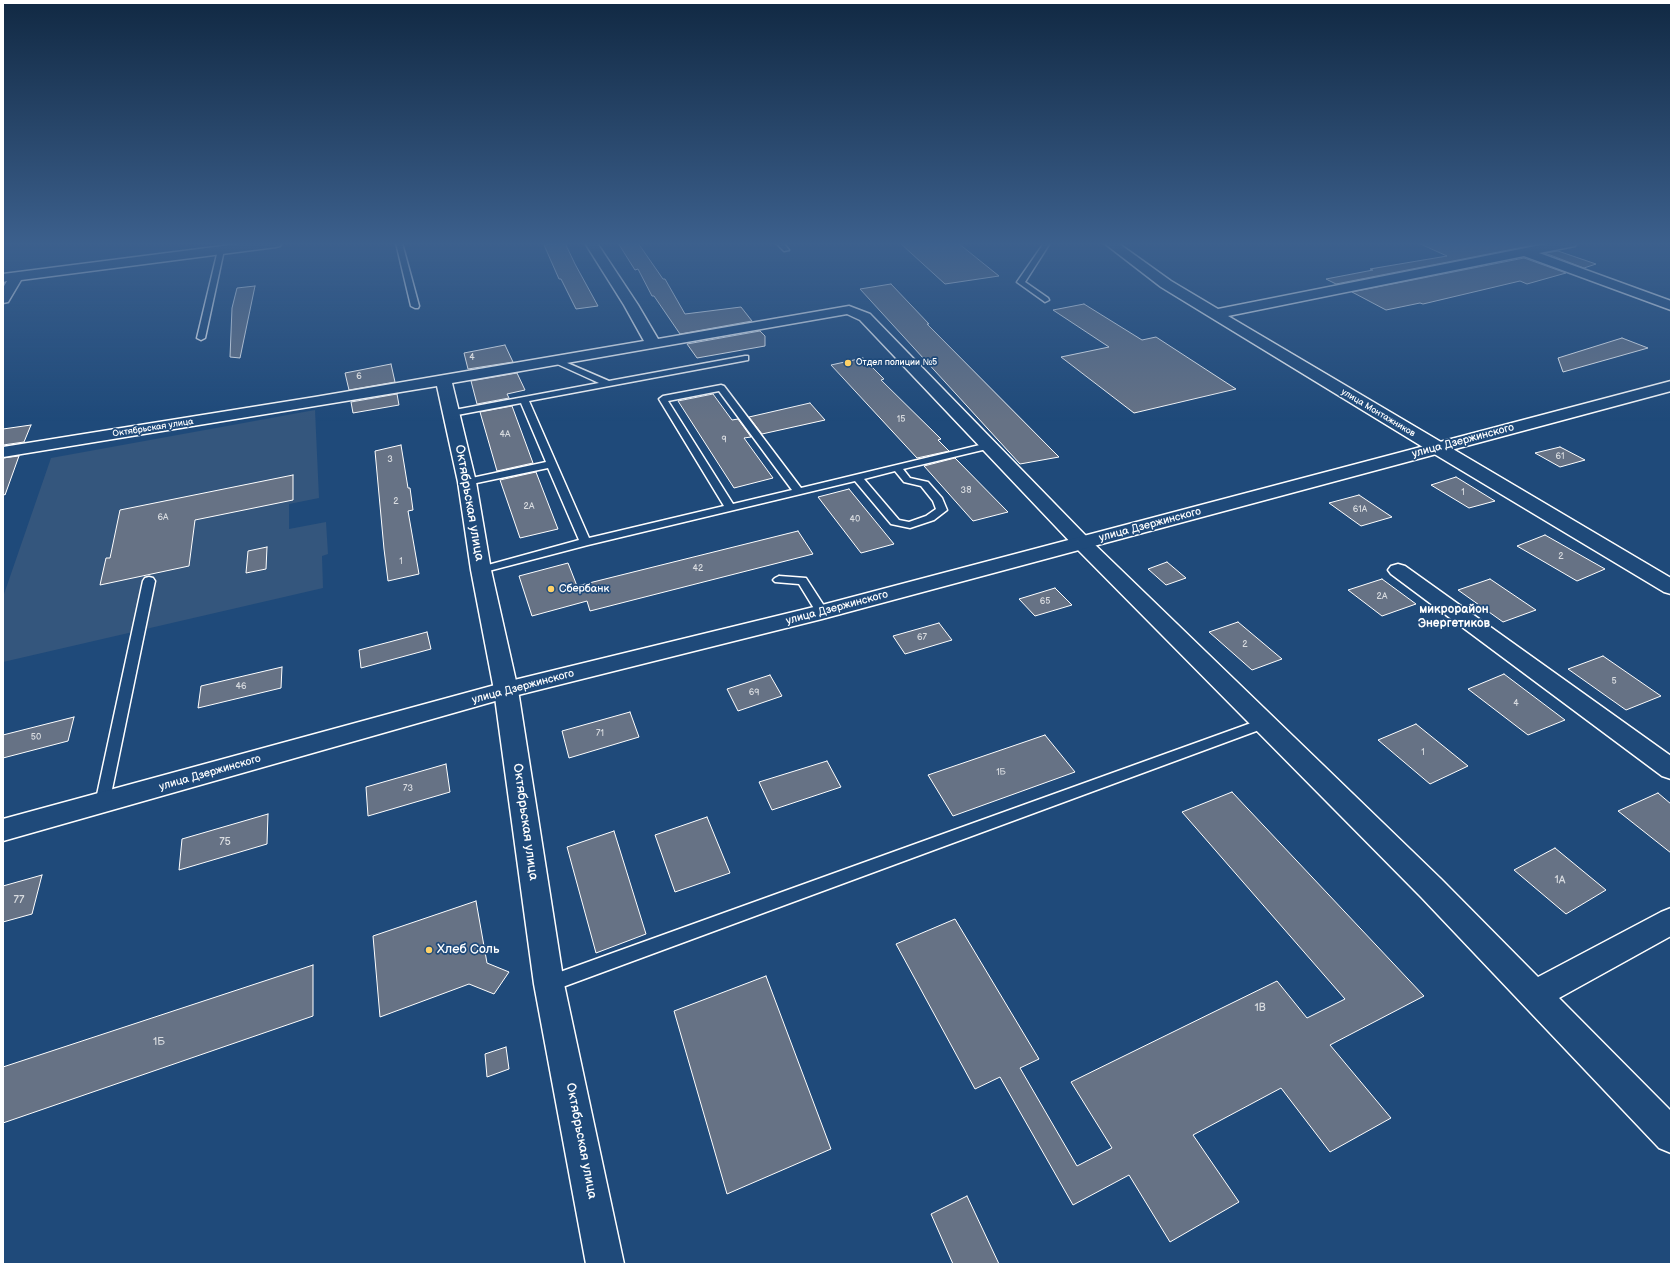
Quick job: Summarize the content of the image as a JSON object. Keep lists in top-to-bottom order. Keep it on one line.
{"streets":{"street":["улица Монтажников","Октябрьская улица","улица Дзержинского"]},"crossings":[["улица Монтажников","улица Дзержинского"],["Октябрьская улица","улица Дзержинского"]],"districts":["микрорайон Энергетиков"],"places":["Отдел полиции №5","Сбербанк","Хлеб Соль"],"house_numbers":["4","6","15","4А","9","61","3","38","1","2","2А","61А","6А","40","2","1","42","2А","65","67","2","5","46","69","4","71","50","1","1Б","73","75","1А","77","1В","1Б"]}
